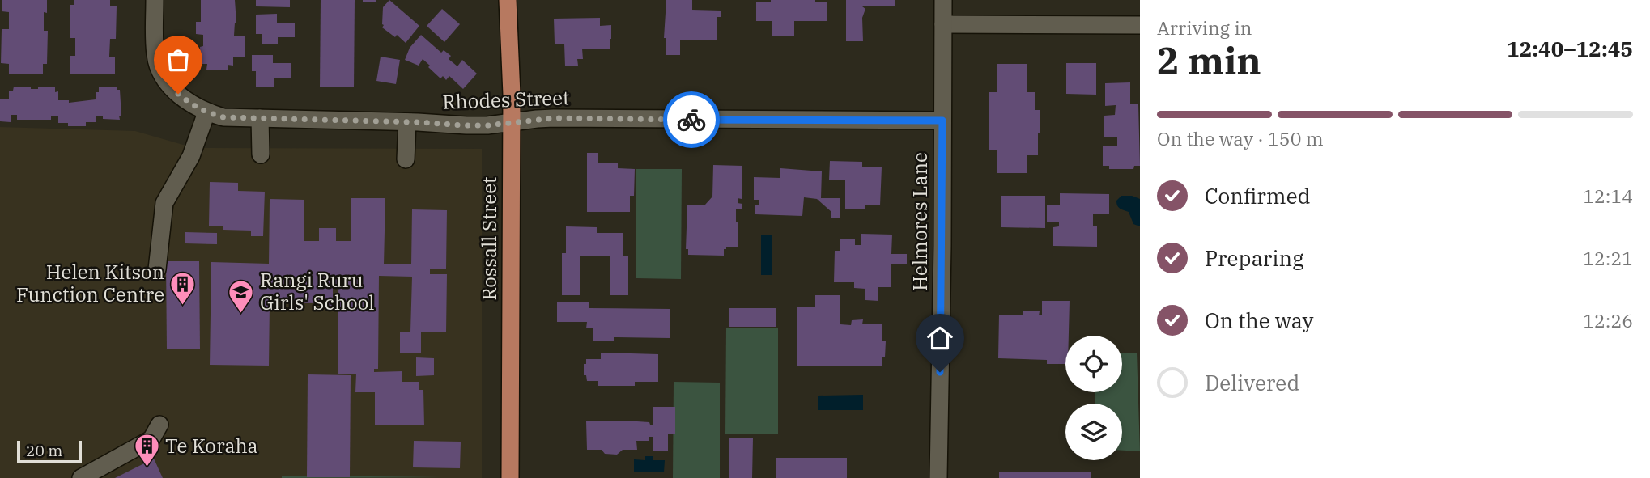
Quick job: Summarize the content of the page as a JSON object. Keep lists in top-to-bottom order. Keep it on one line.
{"streets":{"main road":["Rossall Street"],"street":["Rhodes Street","Helmores Lane"]},"crossings":[["Rhodes Street","Helmores Lane"],["Rhodes Street","Rossall Street"]],"places":{"building":["Helen Kitson Function Centre","Te Koraha"],"school or university":["Rangi Ruru Girls' School"]},"scale_bar":"20 m","page":{"heading":["2 min","Arriving in","12:40–12:45"],"bar":"On the way · 150 m","list":[["Confirmed","12:14"],["Preparing","12:21"],["On the way","12:26"],"Delivered"],"scale":"20 m"}}
